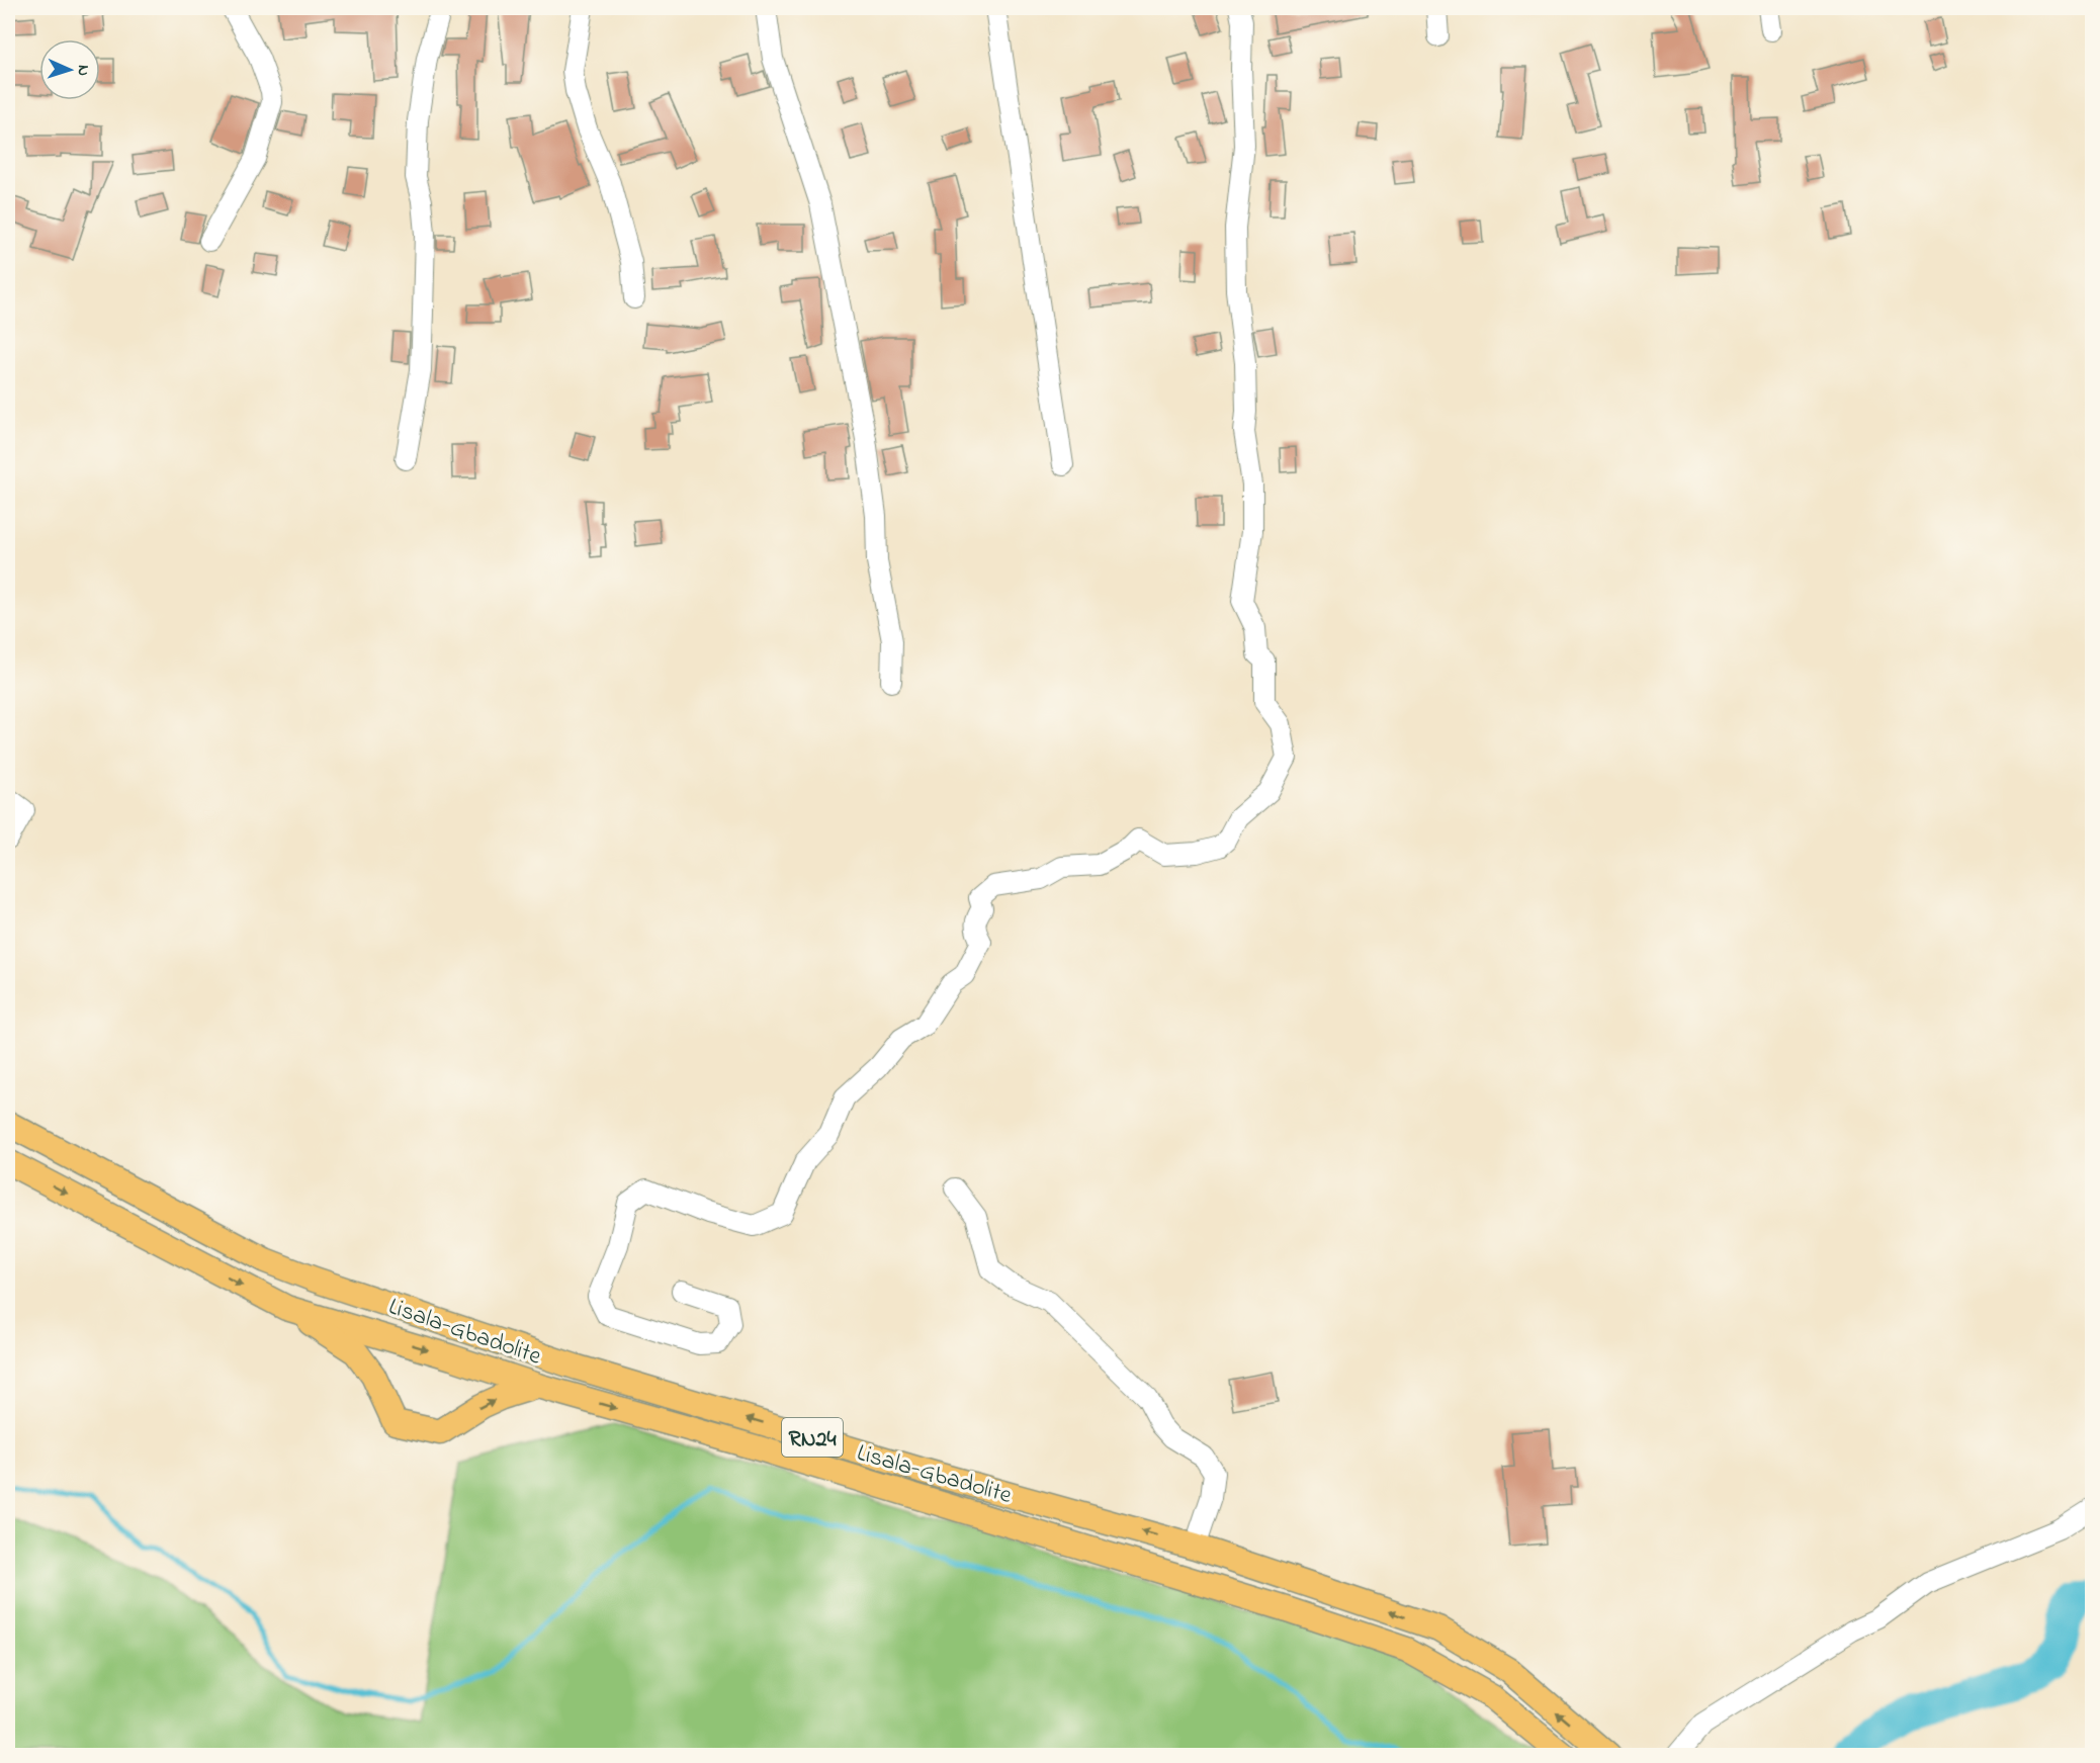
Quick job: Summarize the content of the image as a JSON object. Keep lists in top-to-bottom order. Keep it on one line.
{"streets":{"main road":["Lisala-Gbadolite","RN24"]},"north":"right"}
